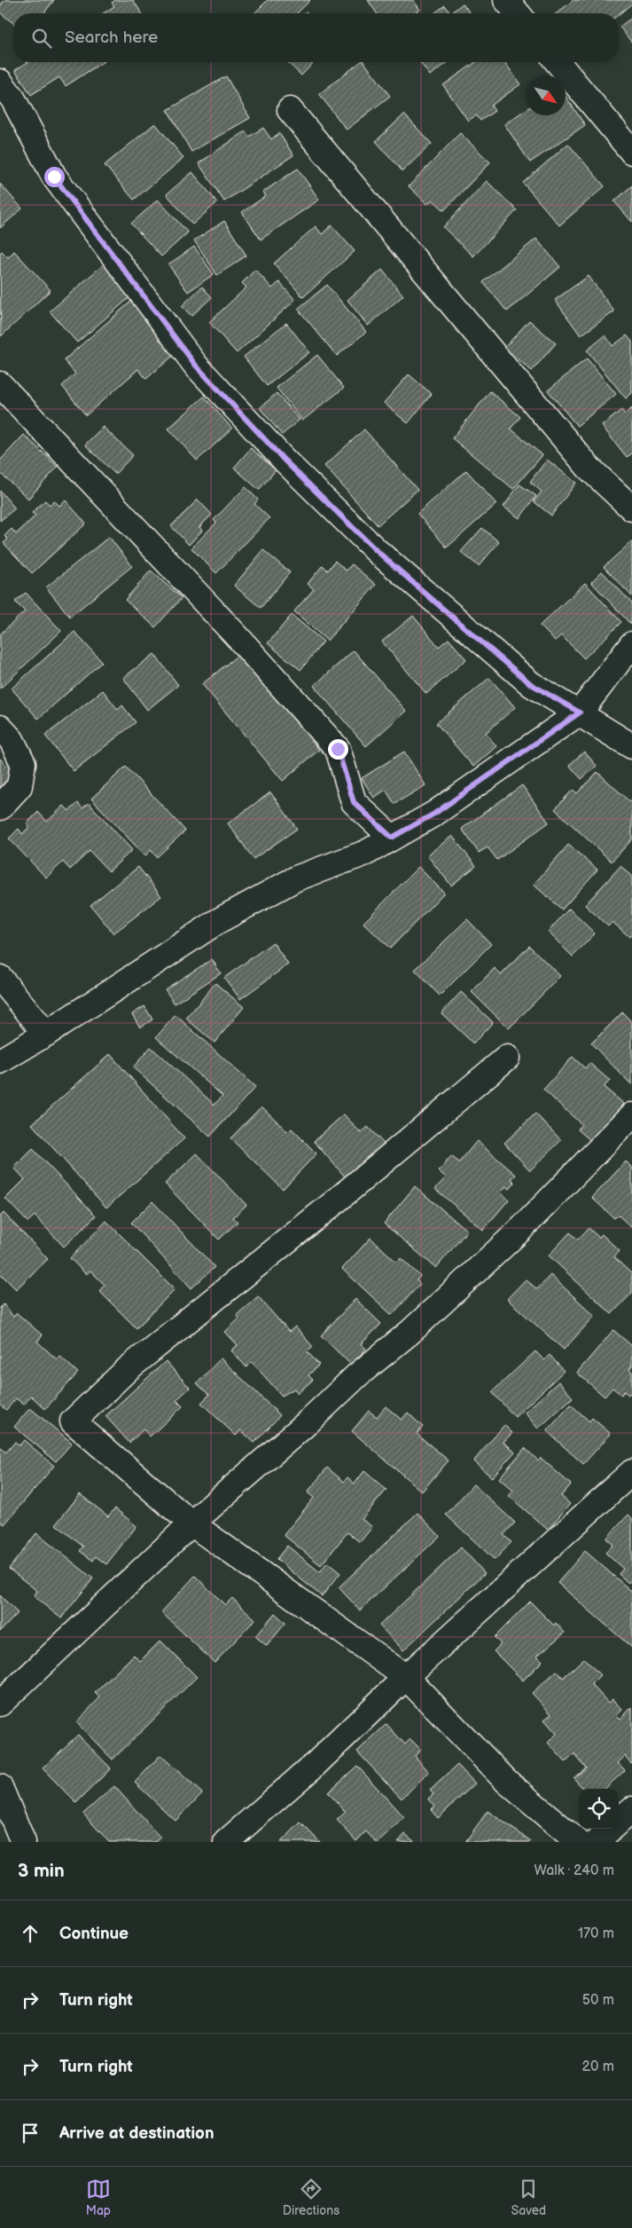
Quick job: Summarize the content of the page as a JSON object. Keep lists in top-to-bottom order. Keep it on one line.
{"north":"bottom right","page":{"search":"Search here","heading":["3 min","Walk · 240 m"],"list":[["Continue","170 m"],["Turn right","50 m"],["Turn right","20 m"],"Arrive at destination"],"nav":["Map","Directions","Saved"]}}
